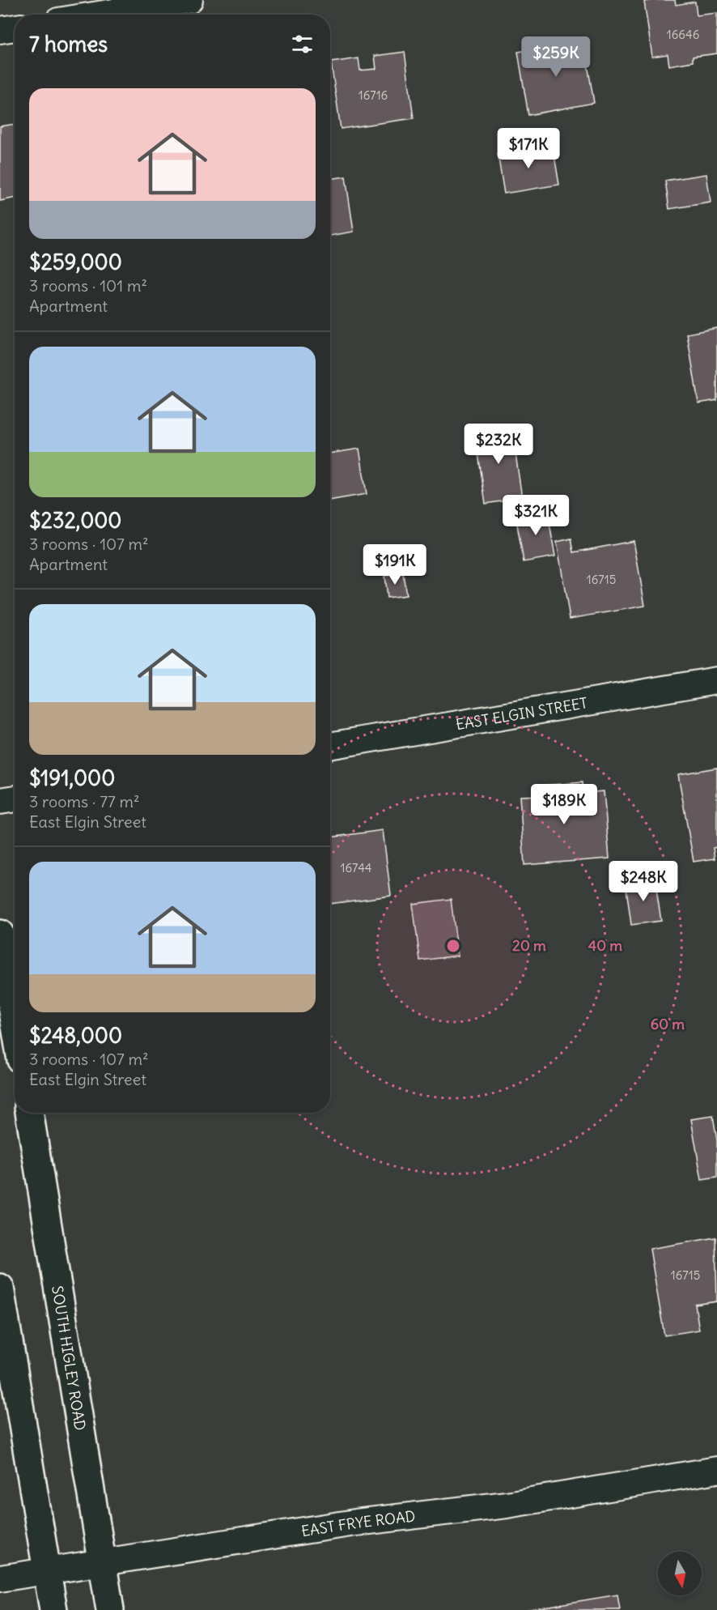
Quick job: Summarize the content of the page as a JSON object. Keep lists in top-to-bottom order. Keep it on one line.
{"streets":{"main road":["SOUTH HIGLEY ROAD"],"street":["EAST ELGIN STREET","EAST FRYE ROAD"]},"crossings":[["SOUTH HIGLEY ROAD","EAST FRYE ROAD"]],"house_numbers":["16646","16716","16715","16744","16715"],"north":"bottom","page":{"heading":"7 homes","price":["$259K","$171K","$232K","$321K","$191K","$189K","$248K"],"list":[{"name":"$259,000","note":"3 rooms · 101 m² · Apartment"},{"name":"$232,000","note":"3 rooms · 107 m² · Apartment"},{"name":"$191,000","note":"3 rooms · 77 m² · East Elgin Street"},{"name":"$248,000","note":"3 rooms · 107 m² · East Elgin Street"}]},"rings":["20 m","40 m","60 m"]}
